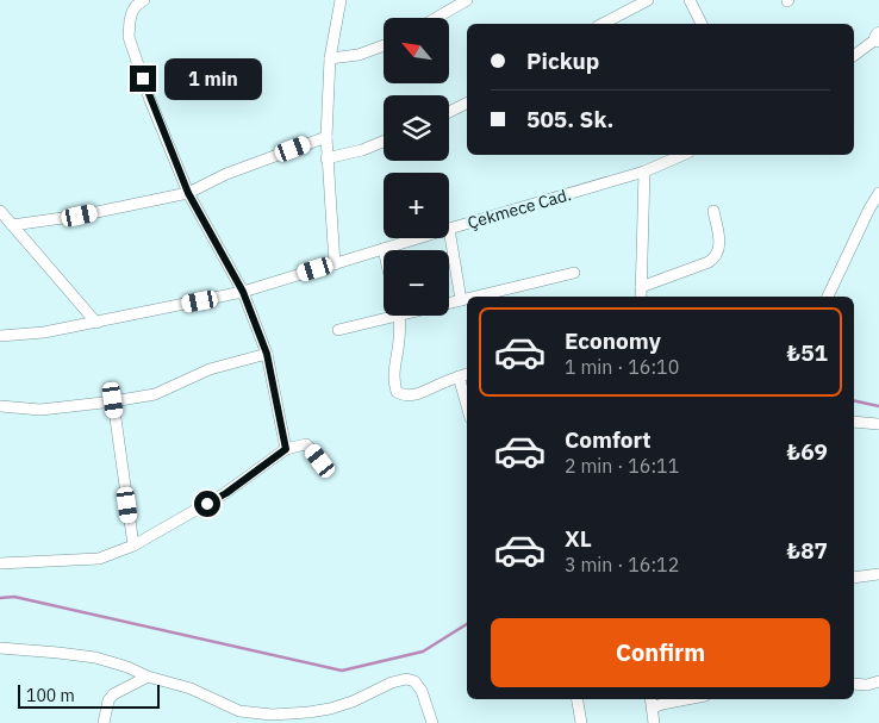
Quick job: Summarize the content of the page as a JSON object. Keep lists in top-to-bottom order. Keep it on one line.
{"streets":{"street":["Çekmece Cad."]},"scale_bar":"100 m","north":"top left","page":{"map_buttons":["+","−"],"banner":["Pickup","505. Sk."],"bubble":"1 min","list":[{"name":"Economy","note":"1 min · 16:10","value":"₺51"},{"name":"Comfort","note":"2 min · 16:11","value":"₺69"},{"name":"XL","note":"3 min · 16:12","value":"₺87"}],"buttons":"Confirm","scale":"100 m"}}
